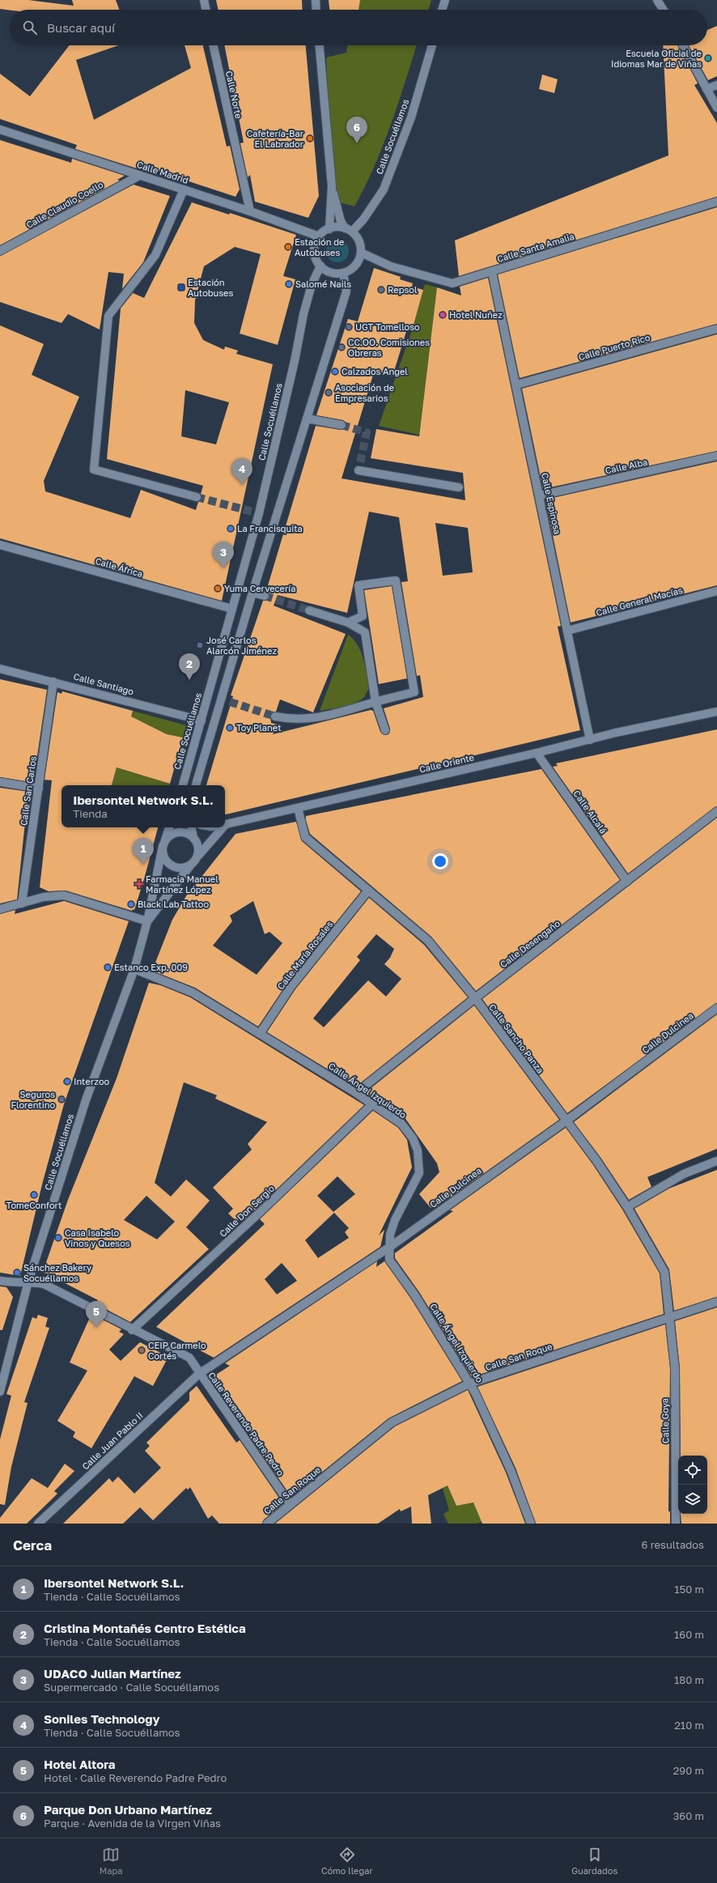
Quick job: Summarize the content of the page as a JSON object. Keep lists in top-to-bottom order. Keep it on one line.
{"streets":{"street":["Calle Norte","Calle Socuéllamos","Calle Madrid","Calle Claudio Coello","Calle Santa Amalia","Calle Puerto Rico","Calle Alba","Calle Espinosa","Calle África","Calle General Macías","Calle Santiago","Calle Oriente","Calle San Carlos","Calle Alcalá","Calle Desengaño","Calle María Rosales","Calle Dulcinea","Calle Sancho Panza","Calle Ángel Izquierdo","Calle Don Sergio","Calle San Roque","Calle Goya","Calle Reverendo Padre Pedro","Calle Juan Pablo II"]},"crossings":[["Calle Norte","Calle Madrid"],["Calle Socuéllamos","Calle Madrid"],["Calle Socuéllamos","Calle Santa Amalia"],["Calle Socuéllamos","Calle África"],["Calle Socuéllamos","Calle Santiago"],["Calle Socuéllamos","Calle Ángel Izquierdo"],["Calle Socuéllamos","Calle Reverendo Padre Pedro"],["Calle Madrid","Calle Claudio Coello"],["Calle Madrid","Calle Santa Amalia"],["Calle Santa Amalia","Calle Espinosa"],["Calle Puerto Rico","Calle Espinosa"],["Calle Alba","Calle Espinosa"],["Calle Espinosa","Calle General Macías"],["Calle Espinosa","Calle Oriente"],["Calle Santiago","Calle San Carlos"],["Calle Oriente","Calle Alcalá"],["Calle Oriente","Calle Sancho Panza"],["Calle Alcalá","Calle Desengaño"],["Calle Desengaño","Calle Sancho Panza"],["Calle Desengaño","Calle Ángel Izquierdo"],["Calle María Rosales","Calle Sancho Panza"],["Calle María Rosales","Calle Ángel Izquierdo"],["Calle Dulcinea","Calle Sancho Panza"],["Calle Dulcinea","Calle Ángel Izquierdo"],["Calle Dulcinea","Calle Reverendo Padre Pedro"],["Calle Dulcinea","Calle Juan Pablo II"],["Calle Sancho Panza","Calle San Roque"],["Calle Sancho Panza","Calle Goya"],["Calle Ángel Izquierdo","Calle Don Sergio"],["Calle Ángel Izquierdo","Calle San Roque"],["Calle Don Sergio","Calle Reverendo Padre Pedro"],["Calle San Roque","Calle Goya"],["Calle San Roque","Calle Reverendo Padre Pedro"],["Calle Reverendo Padre Pedro","Calle Juan Pablo II"]],"places":{"other":["Escuela Oficial de Idiomas Mar de Viñas","Cafetería-Bar El Labrador","Estación de Autobuses","Salomé Nails","Repsol","Hotel Nuñez","UGT Tomelloso","CC.OO. Comisiones Obreras","Calzados Angel","Asociación de Empresarios","La Francisquita","Yuma Cervecería","José Carlos Alarcón Jiménez","Toy Planet","Black Lab Tattoo","Estanco Exp. 009","Interzoo","Seguros Florentino","TomeConfort","Casa Isabelo Vinos y Quesos","Sánchez Bakery Socuéllamos","CEIP Carmelo Cortés"],"transit":["Estación Autobuses"],"health":["Farmacia Manuel Martínez López"]},"page":{"search":"Buscar aquí","pins":["6","4","3","2","1","5"],"popup":["Ibersontel Network S.L.","Tienda"],"heading":["Cerca","6 resultados"],"list":[{"mark":"1","name":"Ibersontel Network S.L.","note":"Tienda · Calle Socuéllamos","value":"150 m"},{"mark":"2","name":"Cristina Montañés Centro Estética","note":"Tienda · Calle Socuéllamos","value":"160 m"},{"mark":"3","name":"UDACO Julian Martínez","note":"Supermercado · Calle Socuéllamos","value":"180 m"},{"mark":"4","name":"Soniles Technology","note":"Tienda · Calle Socuéllamos","value":"210 m"},{"mark":"5","name":"Hotel Altora","note":"Hotel · Calle Reverendo Padre Pedro","value":"290 m"},{"mark":"6","name":"Parque Don Urbano Martínez","note":"Parque · Avenida de la Virgen Viñas","value":"360 m"}],"nav":["Mapa","Cómo llegar","Guardados"]}}
